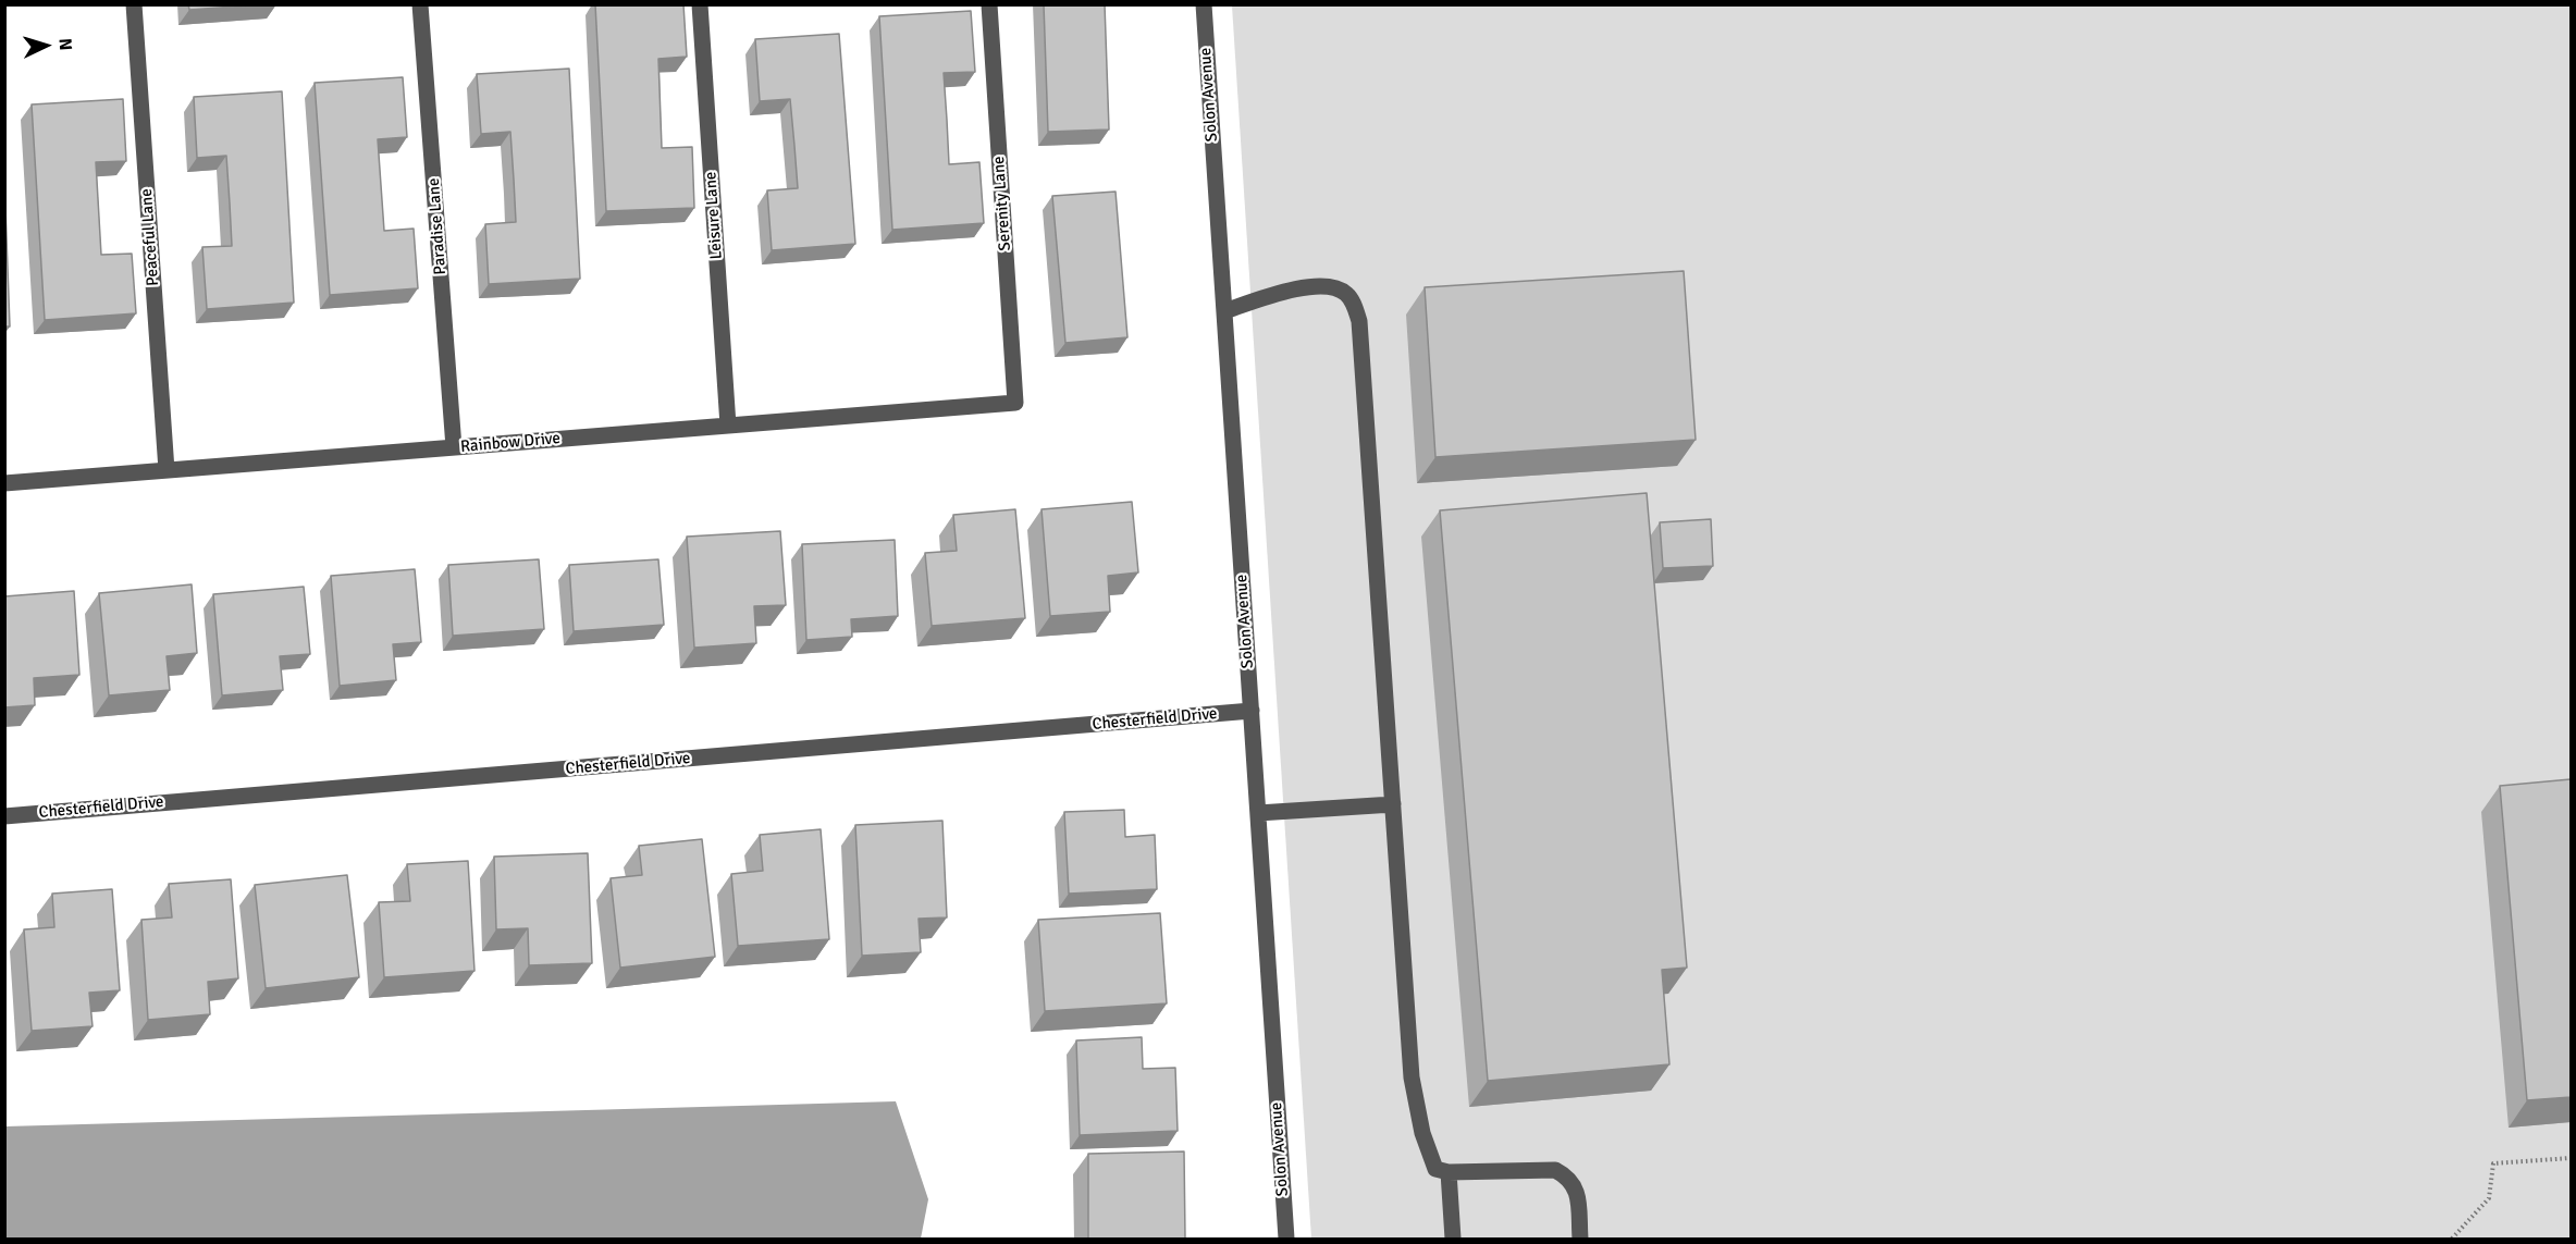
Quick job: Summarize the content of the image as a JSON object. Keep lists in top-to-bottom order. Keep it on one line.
{"streets":{"street":["Solon Avenue","Serenity Lane","Leisure Lane","Paradise Lane","Peaceful Lane","Rainbow Drive","Chesterfield Drive"]},"crossings":[["Solon Avenue","Chesterfield Drive"],["Serenity Lane","Rainbow Drive"],["Leisure Lane","Rainbow Drive"],["Paradise Lane","Rainbow Drive"],["Peaceful Lane","Rainbow Drive"]],"north":"right"}
